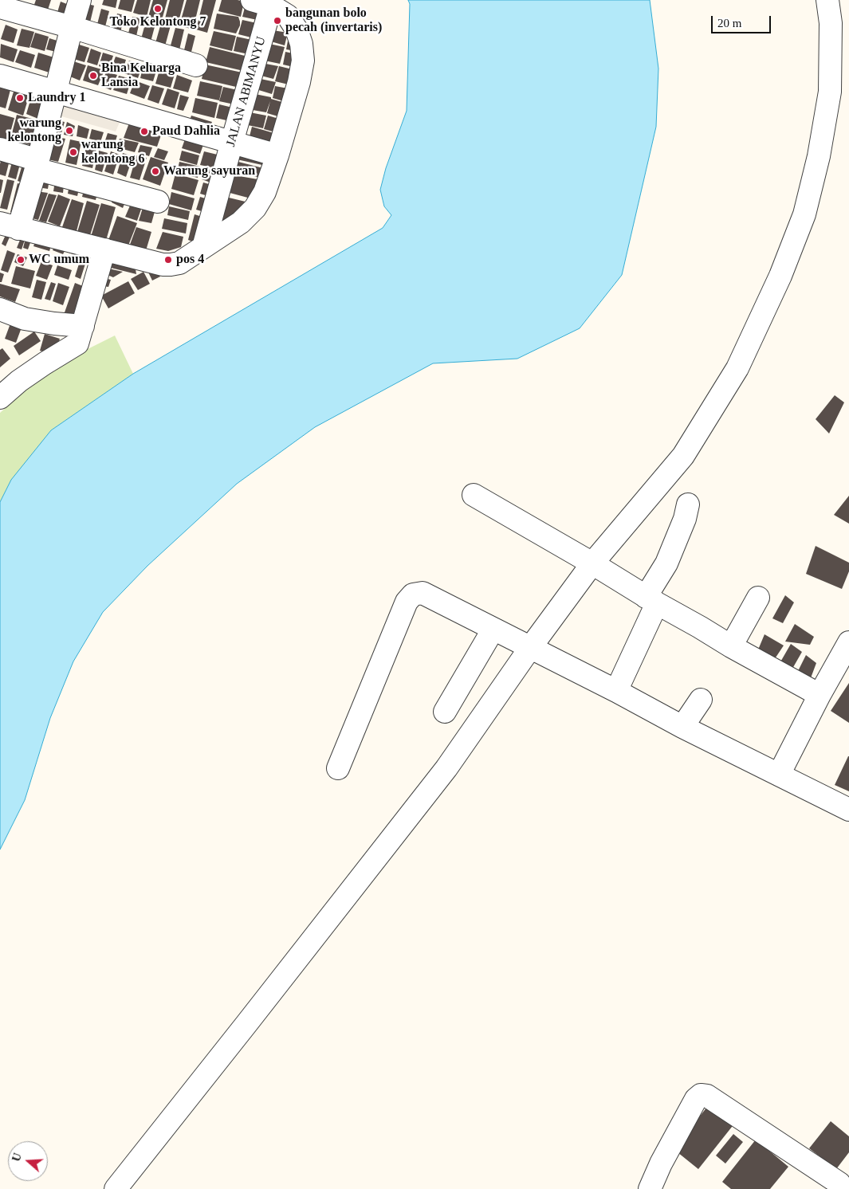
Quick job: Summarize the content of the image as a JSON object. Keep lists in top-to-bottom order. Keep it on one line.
{"streets":{"street":["JALAN ABIMANYU"]},"places":["Toko Kelontong 7","bangunan bolo pecah (invertaris)","Bina Keluarga Lansia","Laundry 1","warung kelontong","Paud Dahlia","warung kelontong 6","Warung sayuran","WC umum","pos 4"],"scale_bar":"20 m","north":"left"}
